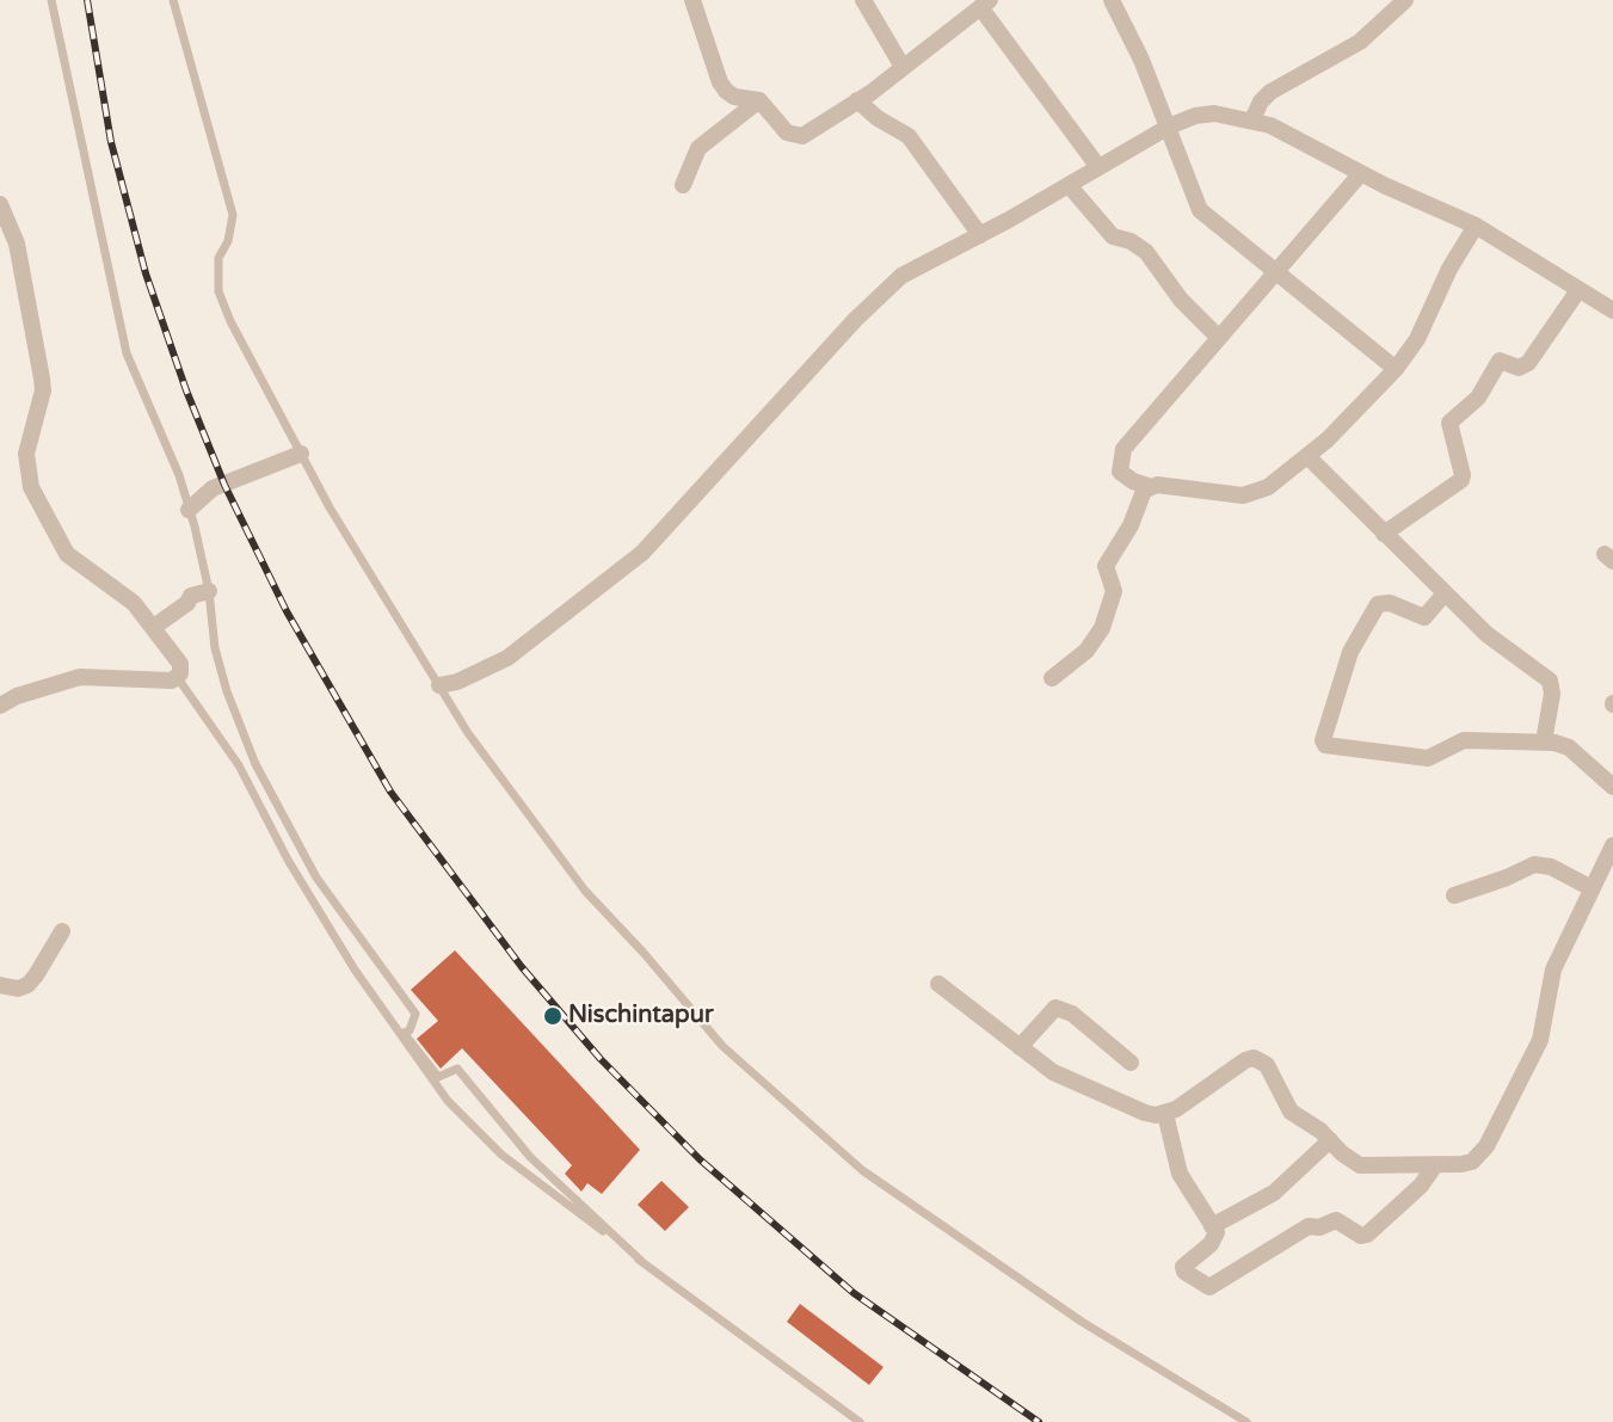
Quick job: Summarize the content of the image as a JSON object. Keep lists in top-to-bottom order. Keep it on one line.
{"places":["Nischintapur"]}
